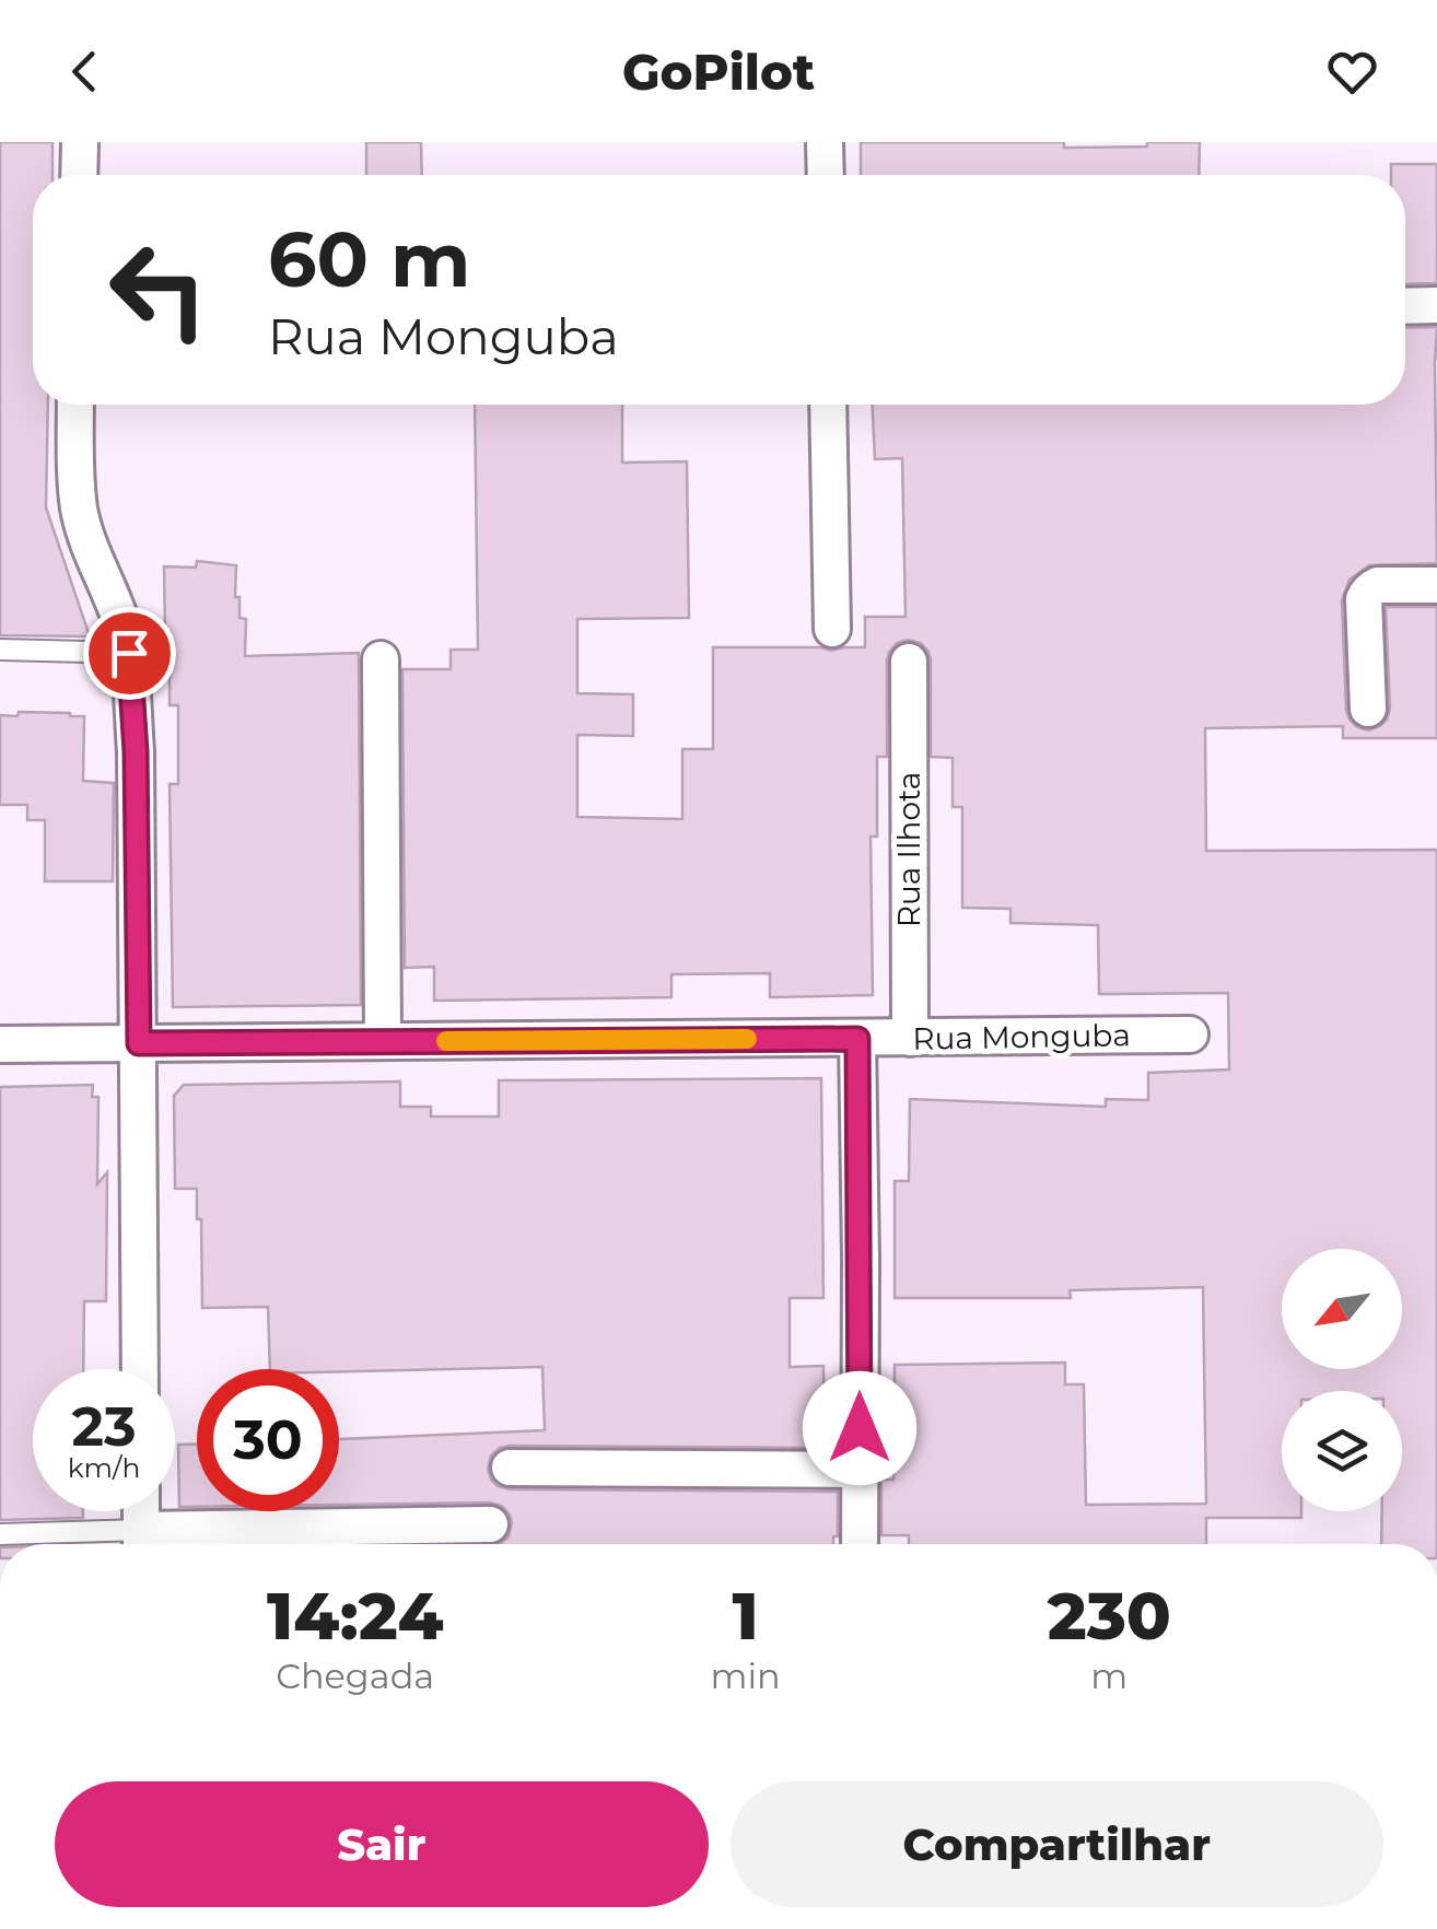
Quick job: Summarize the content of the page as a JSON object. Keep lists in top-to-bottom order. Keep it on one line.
{"streets":{"street":["Rua Ilhota","Rua Monguba"]},"crossings":[["Rua Ilhota","Rua Monguba"]],"north":"bottom left","page":{"header":"GoPilot","turn":["60 m","Rua Monguba"],"speed":"23 km/h","limit":"30","eta":["14:24","Chegada","1","min","230","m"],"buttons":["Sair","Compartilhar"]}}
